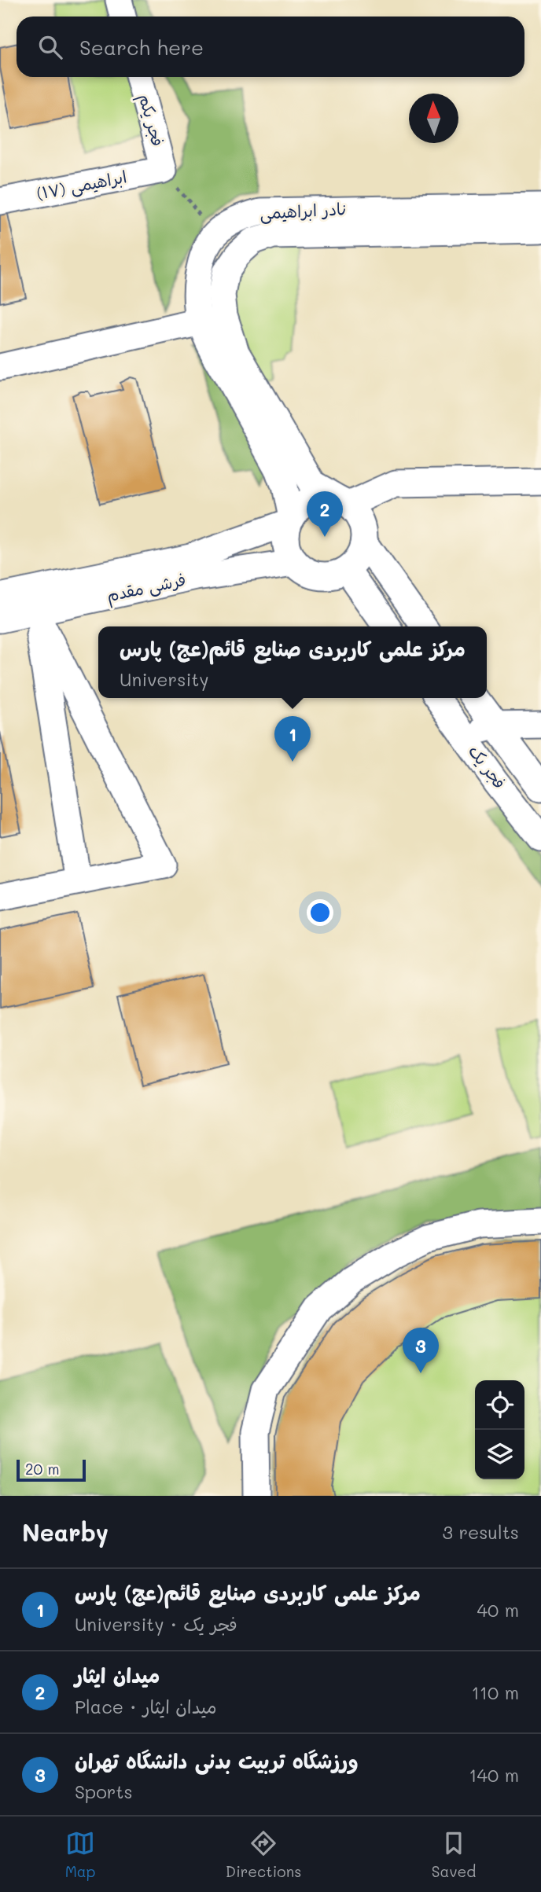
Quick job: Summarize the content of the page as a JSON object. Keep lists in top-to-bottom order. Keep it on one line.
{"streets":{"street":["فجر یکم","ابراهیمی (۱۷)","نادر ابراهیمی","فرشی مقدم","فجر یک"]},"crossings":[["فجر یکم","ابراهیمی (۱۷)"],["نادر ابراهیمی","فرشی مقدم"]],"scale_bar":"20 m","north":"top","page":{"search":"Search here","pins":["2","1","3"],"popup":["مرکز علمی کاربردی صنایع قائم(عج) پارس","University"],"scale":"20 m","heading":["Nearby","3 results"],"list":[{"mark":"1","name":"مرکز علمی کاربردی صنایع قائم(عج) پارس","note":"University · فجر یک","value":"40 m"},{"mark":"2","name":"میدان ایثار","note":"Place · میدان ایثار","value":"110 m"},{"mark":"3","name":"ورزشگاه تربیت بدنی دانشگاه تهران","note":"Sports","value":"140 m"}],"nav":["Map","Directions","Saved"]}}
